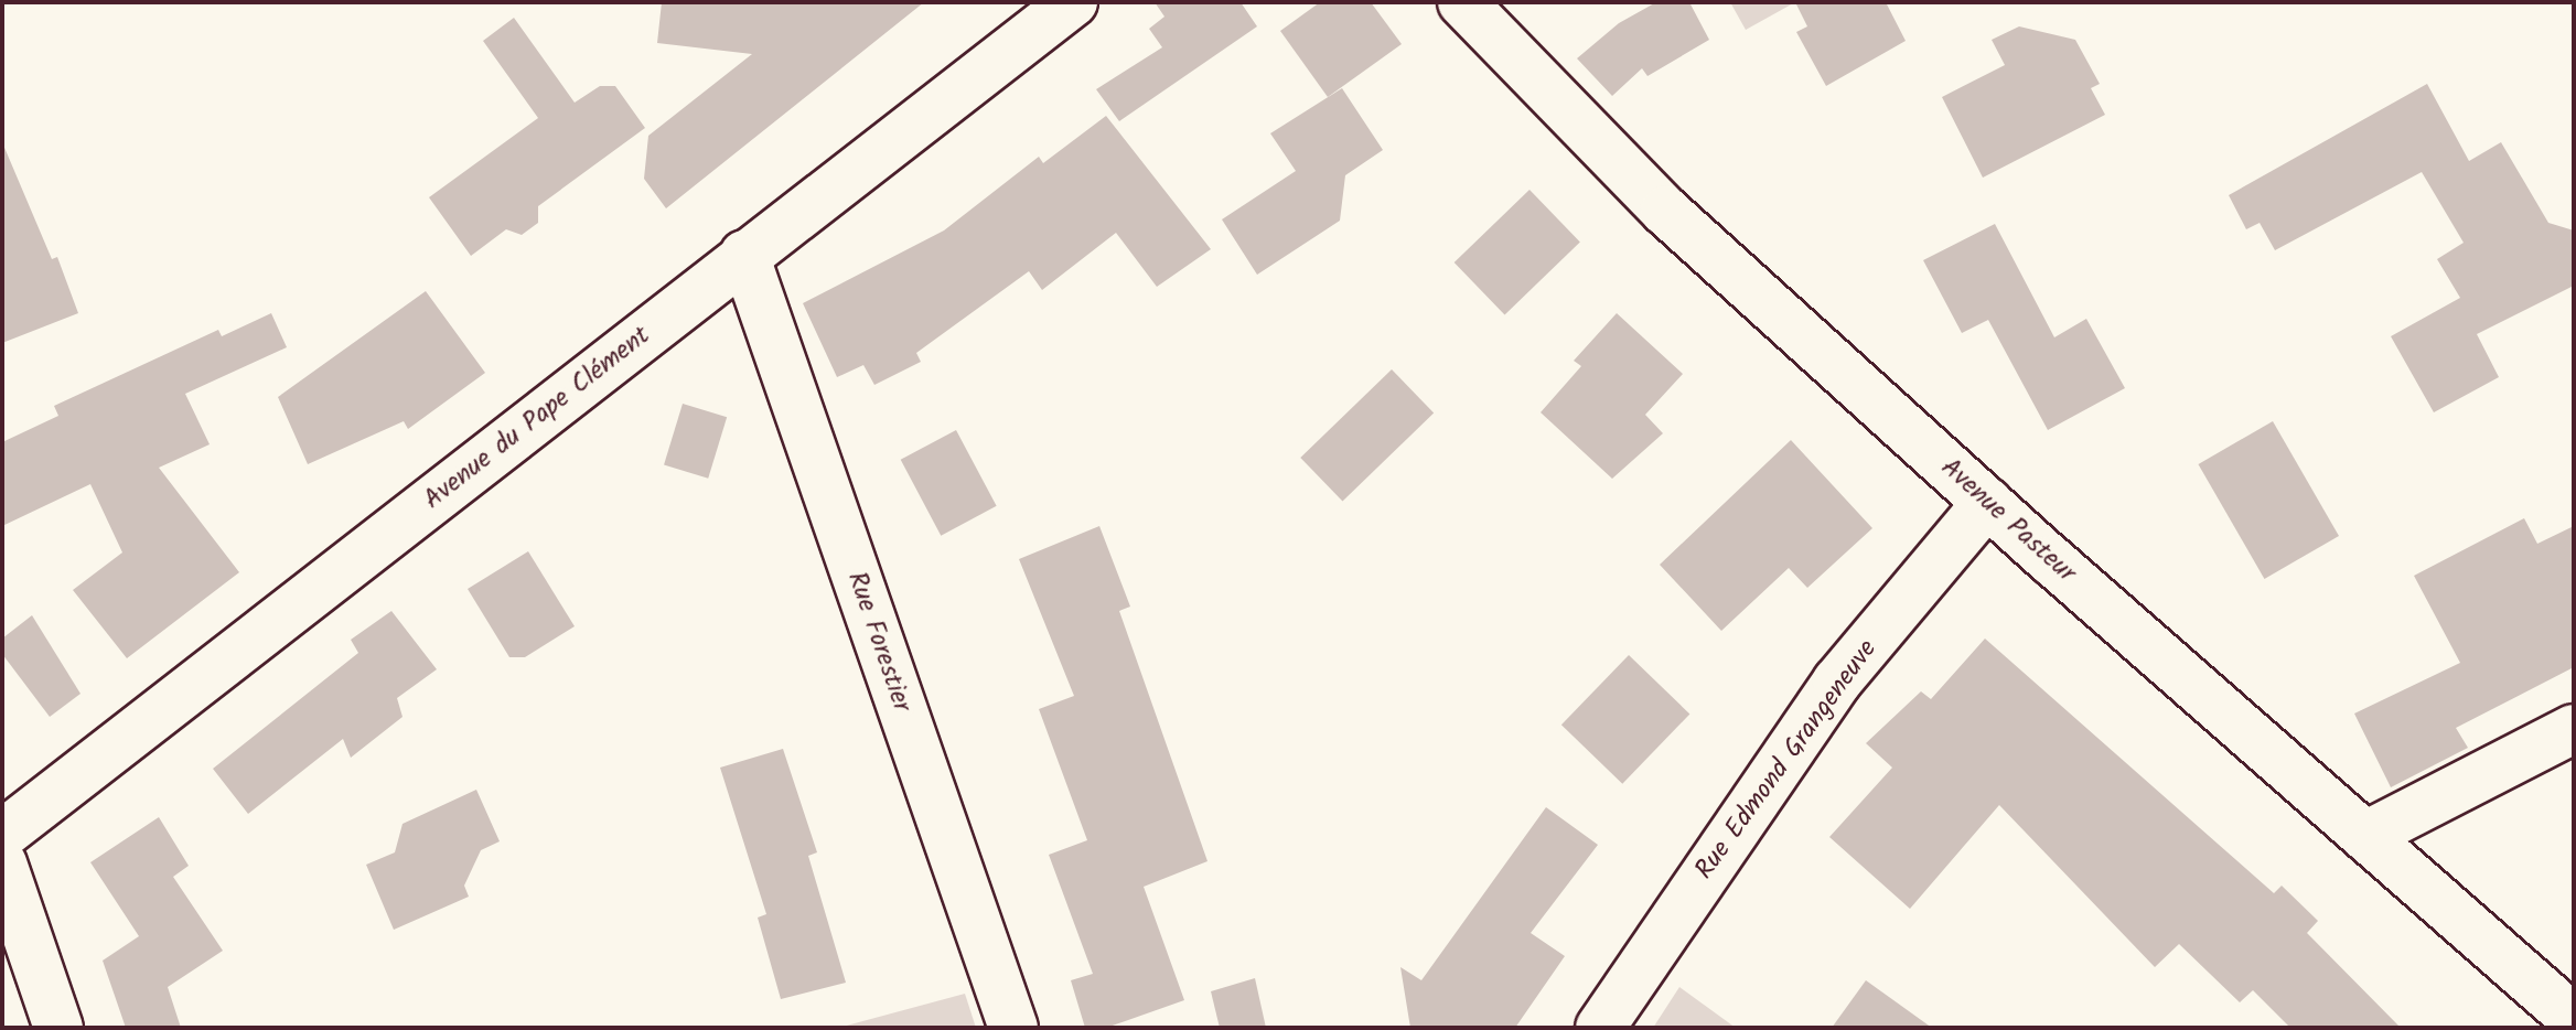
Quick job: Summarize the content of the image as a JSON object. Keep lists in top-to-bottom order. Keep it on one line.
{"streets":{"street":["Avenue du Pape Clément","Avenue Pasteur","Rue Forestier","Rue Edmond Grangeneuve"]},"crossings":[["Avenue du Pape Clément","Rue Forestier"],["Avenue Pasteur","Rue Edmond Grangeneuve"]]}
